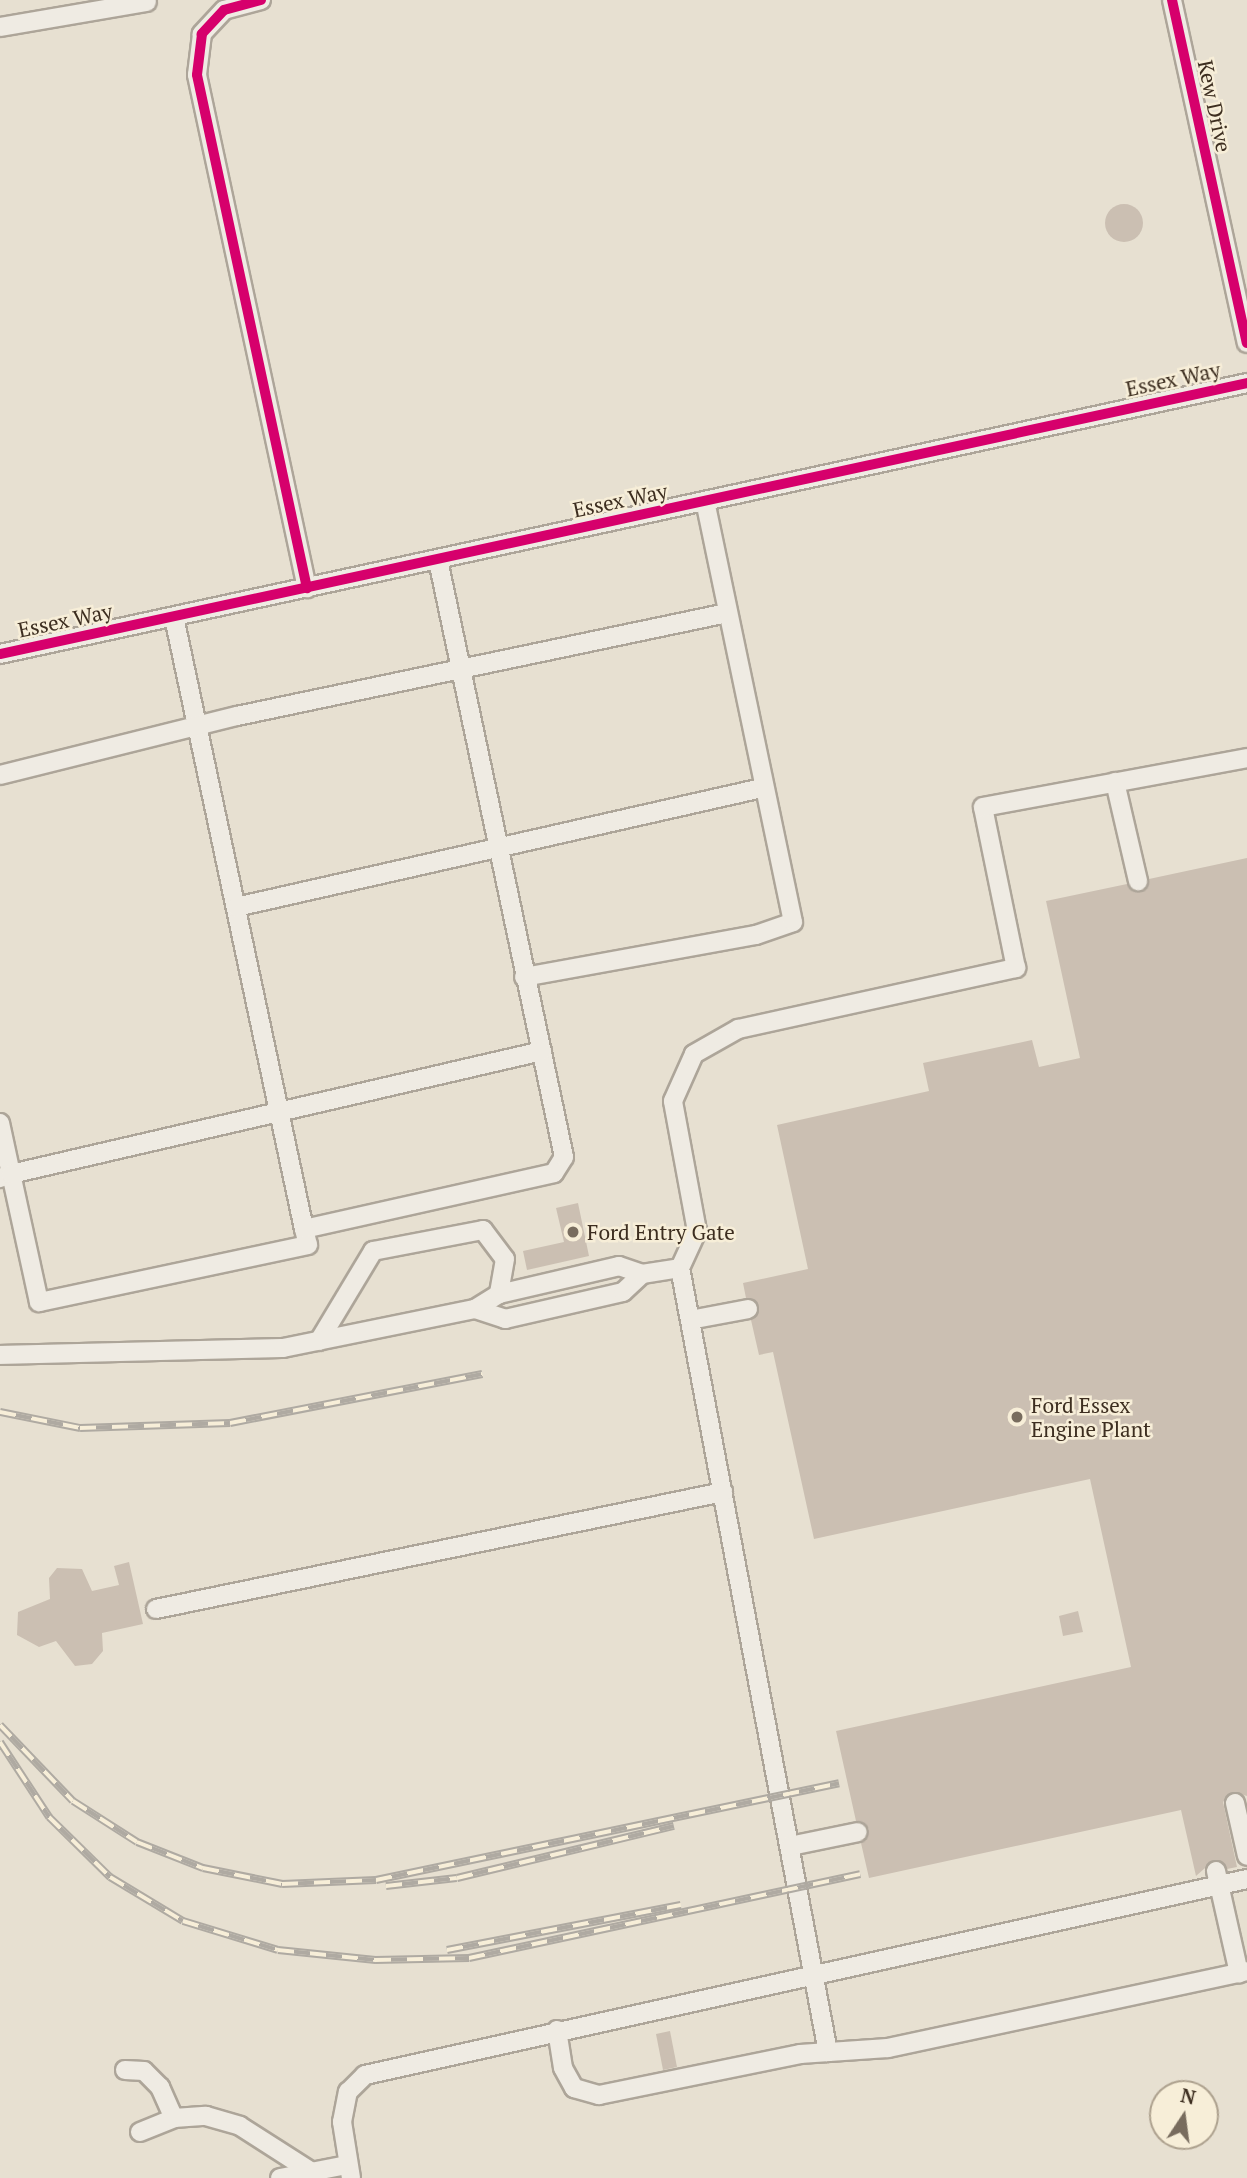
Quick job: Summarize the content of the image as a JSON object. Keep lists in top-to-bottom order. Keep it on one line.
{"streets":{"street":["Kew Drive","Essex Way"]},"places":["Ford Entry Gate","Ford Essex Engine Plant"],"north":"top"}
